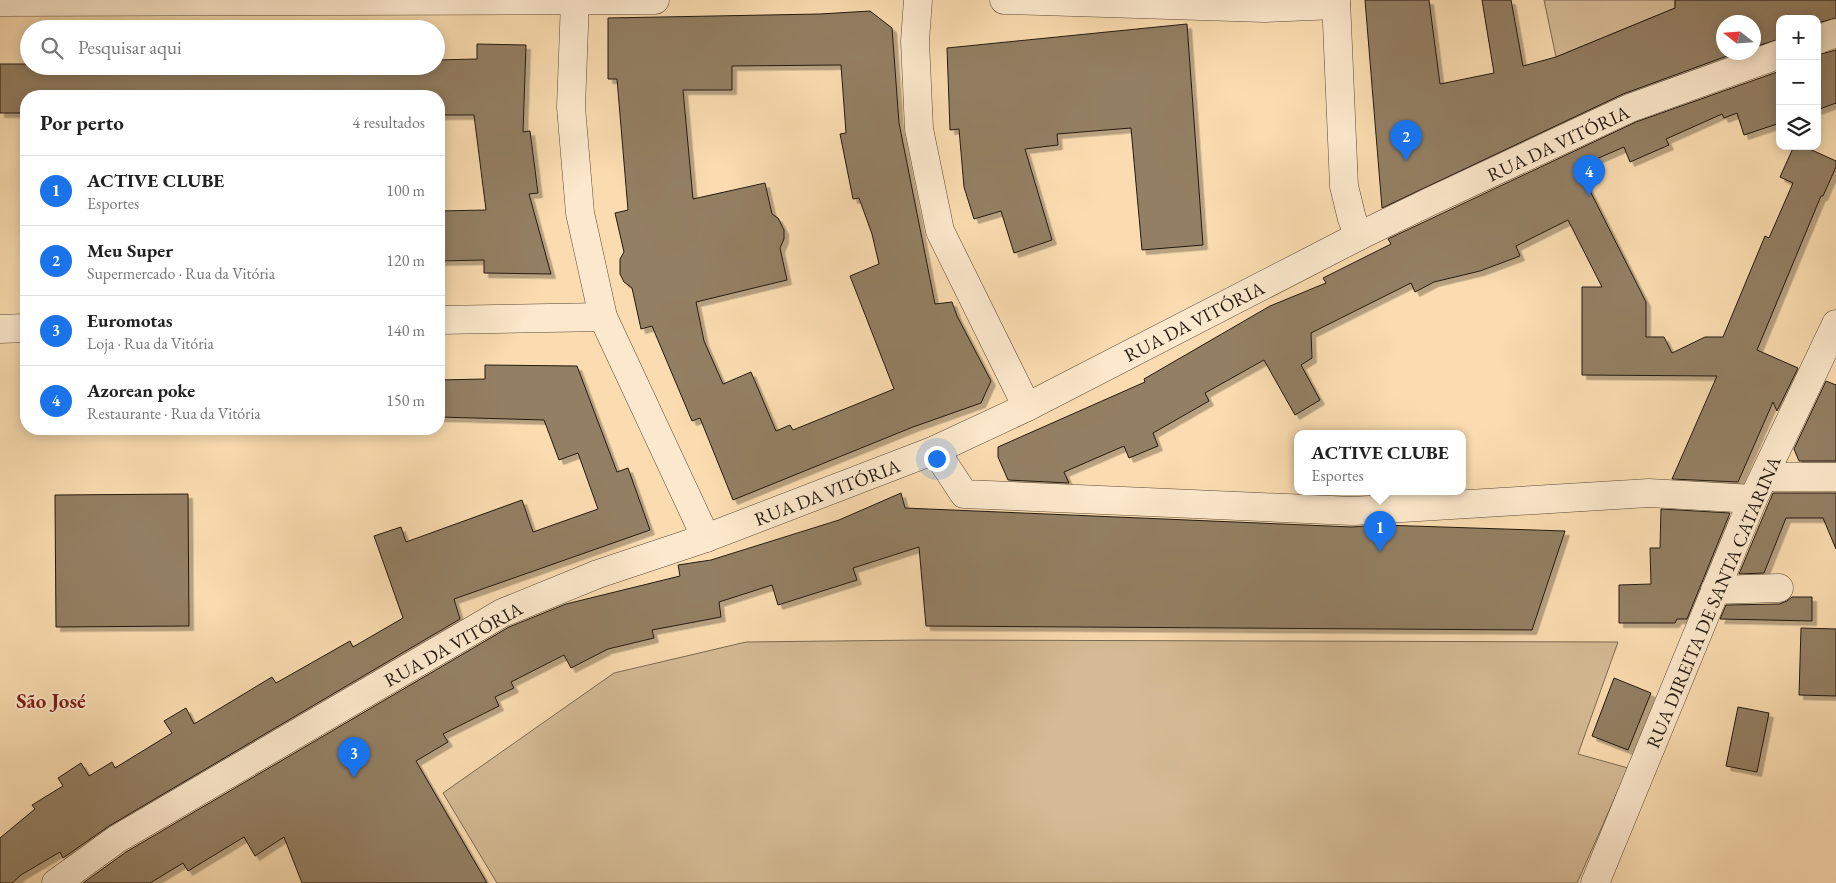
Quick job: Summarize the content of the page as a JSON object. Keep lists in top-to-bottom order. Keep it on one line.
{"streets":{"street":["RUA DA VITÓRIA","RUA DIREITA DE SANTA CATARINA"]},"districts":["São José"],"north":"left","page":{"map_buttons":["+","−"],"search":"Pesquisar aqui","heading":["Por perto","4 resultados"],"pins":["2","4","1","3"],"list":[{"mark":"1","name":"ACTIVE CLUBE","note":"Esportes","value":"100 m"},{"mark":"2","name":"Meu Super","note":"Supermercado · Rua da Vitória","value":"120 m"},{"mark":"3","name":"Euromotas","note":"Loja · Rua da Vitória","value":"140 m"},{"mark":"4","name":"Azorean poke","note":"Restaurante · Rua da Vitória","value":"150 m"}],"popup":["ACTIVE CLUBE","Esportes"]}}
